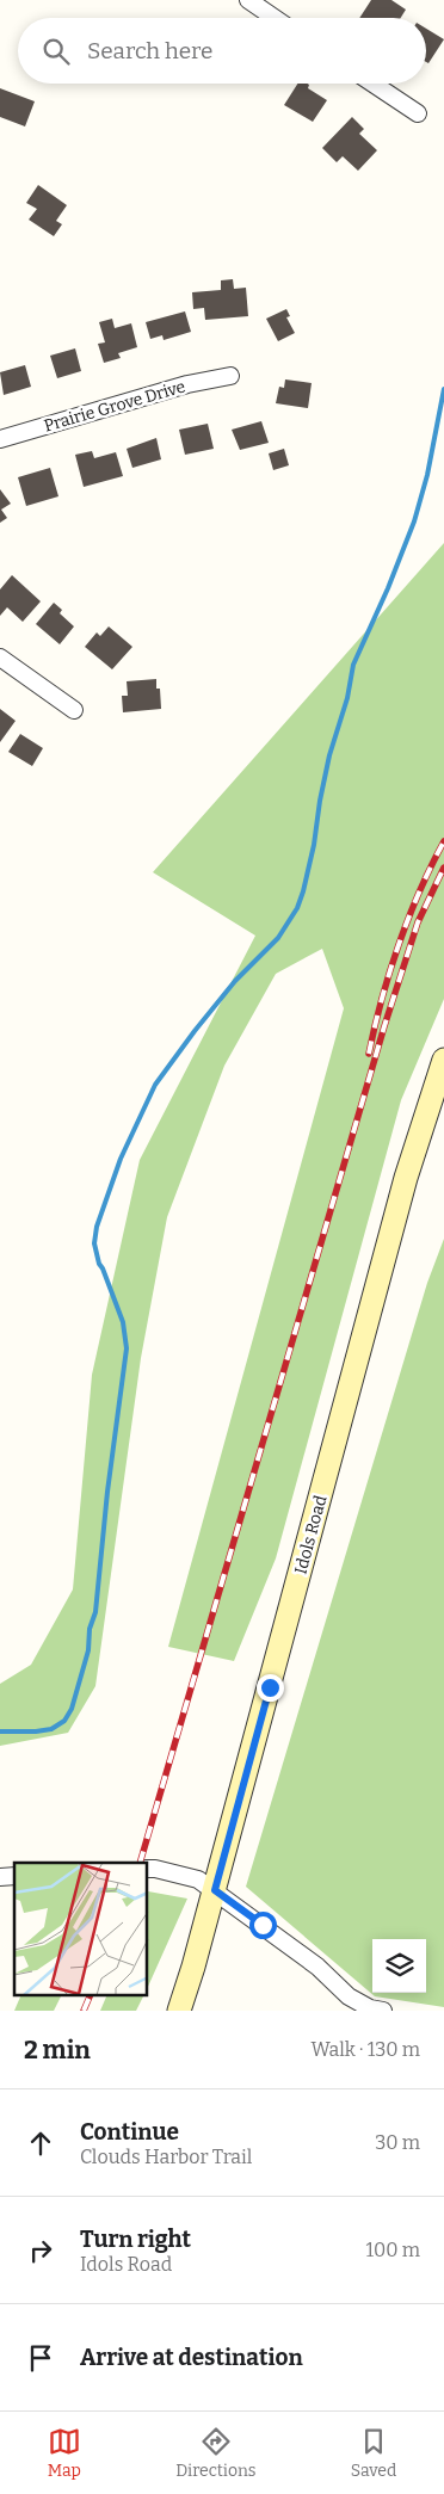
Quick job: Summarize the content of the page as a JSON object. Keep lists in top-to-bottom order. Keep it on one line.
{"streets":{"main road":["Idols Road"],"street":["Prairie Grove Drive"]},"page":{"search":"Search here","heading":["2 min","Walk · 130 m"],"list":[["Continue","Clouds Harbor Trail","30 m"],["Turn right","Idols Road","100 m"],"Arrive at destination"],"nav":["Map","Directions","Saved"]}}
